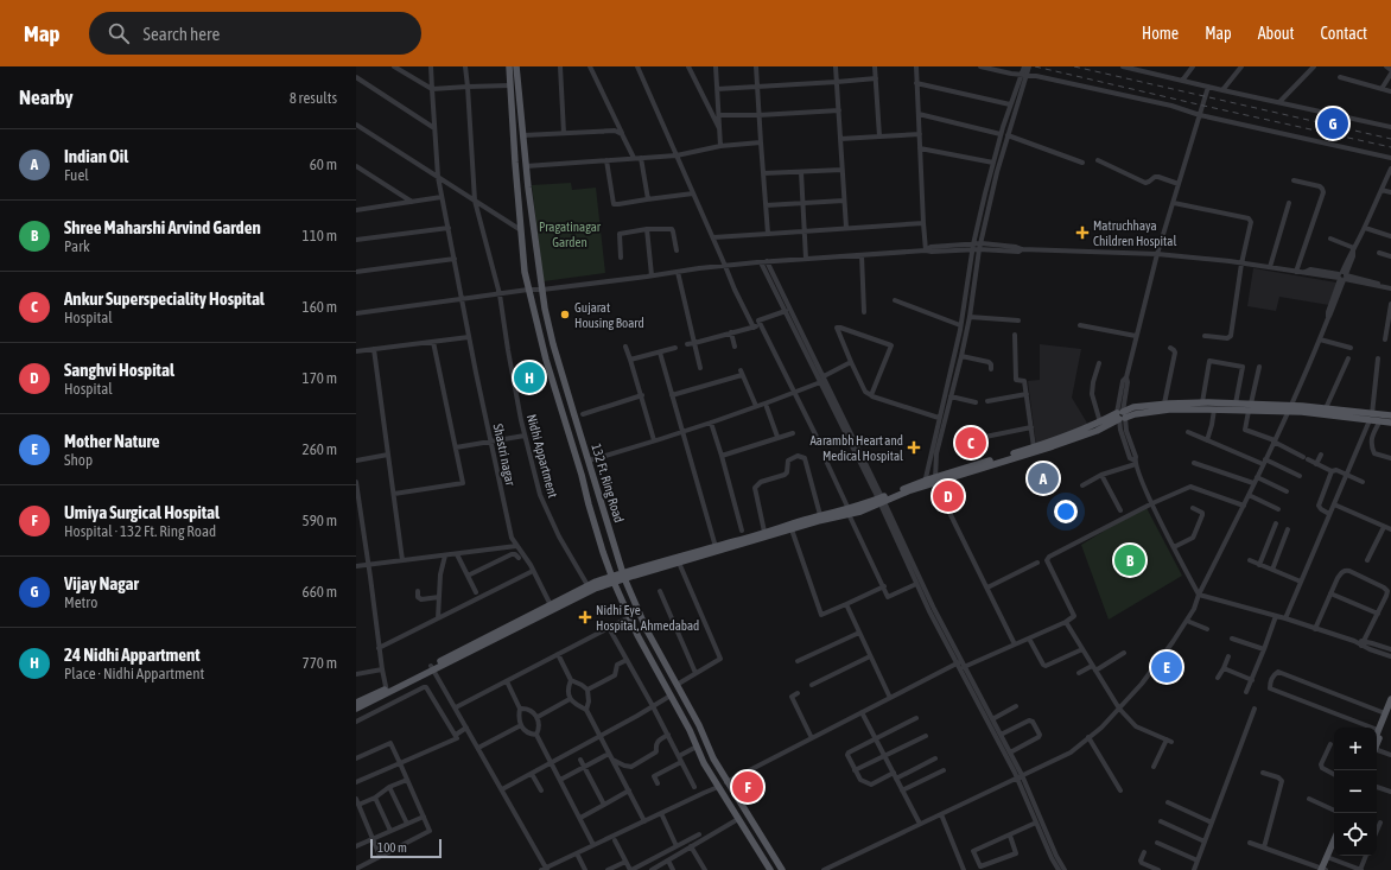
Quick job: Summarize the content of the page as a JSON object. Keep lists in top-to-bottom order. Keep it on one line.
{"streets":{"main road":["132 Ft. Ring Road"],"street":["Shastri nagar","Nidhi Appartment"]},"parks":["Pragatinagar Garden"],"places":{"health":["Matruchhaya Children Hospital","Aarambh Heart and Medical Hospital","Nidhi Eye Hospital, Ahmedabad"],"other":["Gujarat Housing Board"]},"scale_bar":"100 m","page":{"header":"Map","search":"Search here","nav":["Home","Map","About","Contact"],"heading":["Nearby","8 results"],"pins":["G","H","C","A","D","B","E","F"],"list":[{"mark":"A","name":"Indian Oil","note":"Fuel","value":"60 m"},{"mark":"B","name":"Shree Maharshi Arvind Garden","note":"Park","value":"110 m"},{"mark":"C","name":"Ankur Superspeciality Hospital","note":"Hospital","value":"160 m"},{"mark":"D","name":"Sanghvi Hospital","note":"Hospital","value":"170 m"},{"mark":"E","name":"Mother Nature","note":"Shop","value":"260 m"},{"mark":"F","name":"Umiya Surgical Hospital","note":"Hospital · 132 Ft. Ring Road","value":"590 m"},{"mark":"G","name":"Vijay Nagar","note":"Metro","value":"660 m"},{"mark":"H","name":"24 Nidhi Appartment","note":"Place · Nidhi Appartment","value":"770 m"}],"map_buttons":["+","−"],"scale":"100 m"}}
